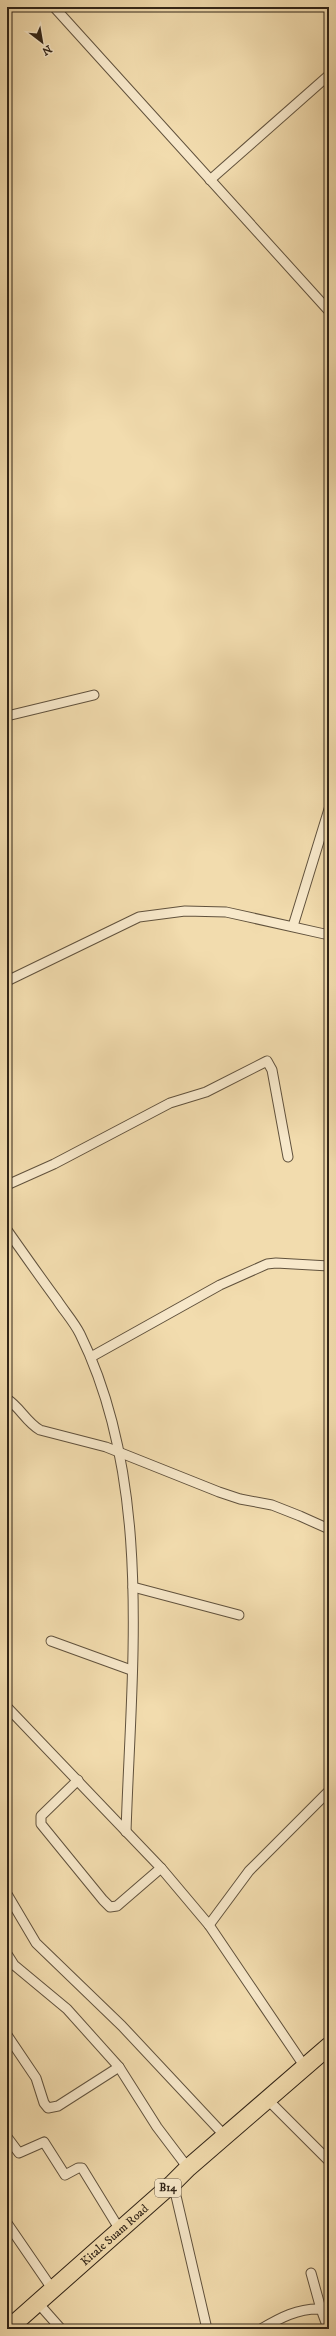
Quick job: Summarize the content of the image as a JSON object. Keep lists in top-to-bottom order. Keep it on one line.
{"streets":{"highway":["B14","Kitale Suam Road"]},"north":"bottom right"}
